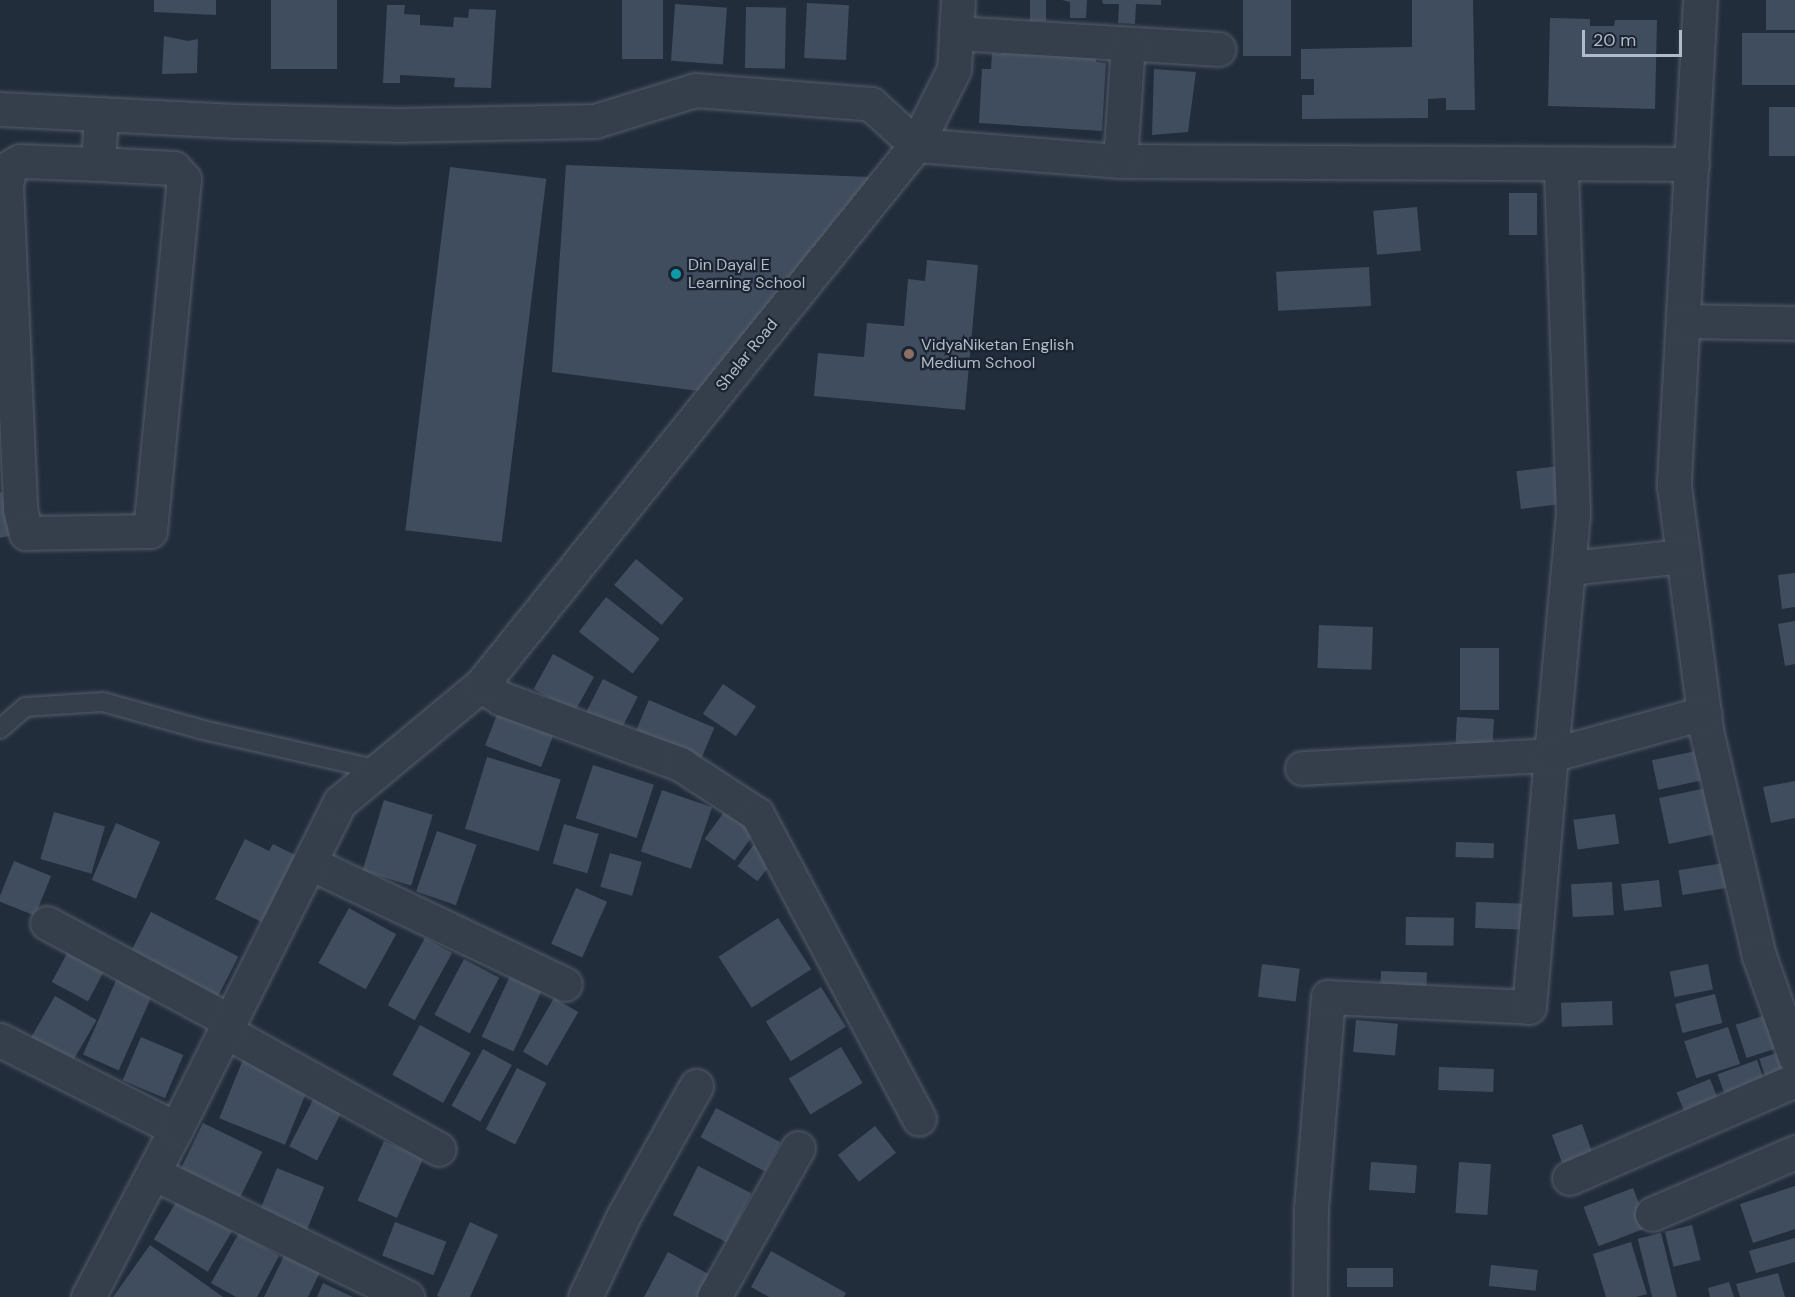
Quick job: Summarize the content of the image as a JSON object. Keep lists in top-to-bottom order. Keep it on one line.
{"streets":{"street":["Shelar Road"]},"places":["Din Dayal E Learning School","VidyaNiketan English Medium School"],"scale_bar":"20 m"}
